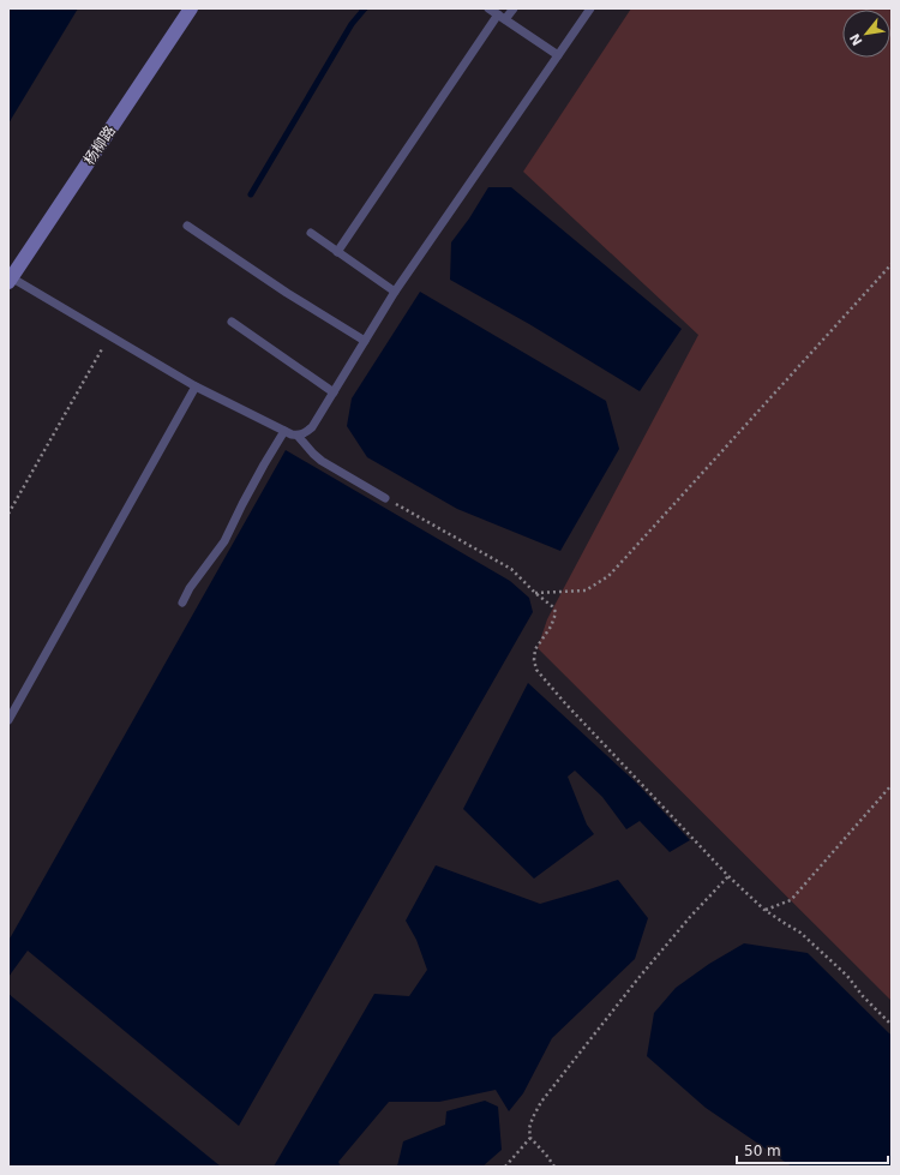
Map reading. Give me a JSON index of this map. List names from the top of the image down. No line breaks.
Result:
{"streets":{"street":["杨柳路"]},"scale_bar":"50 m","north":"bottom left"}
